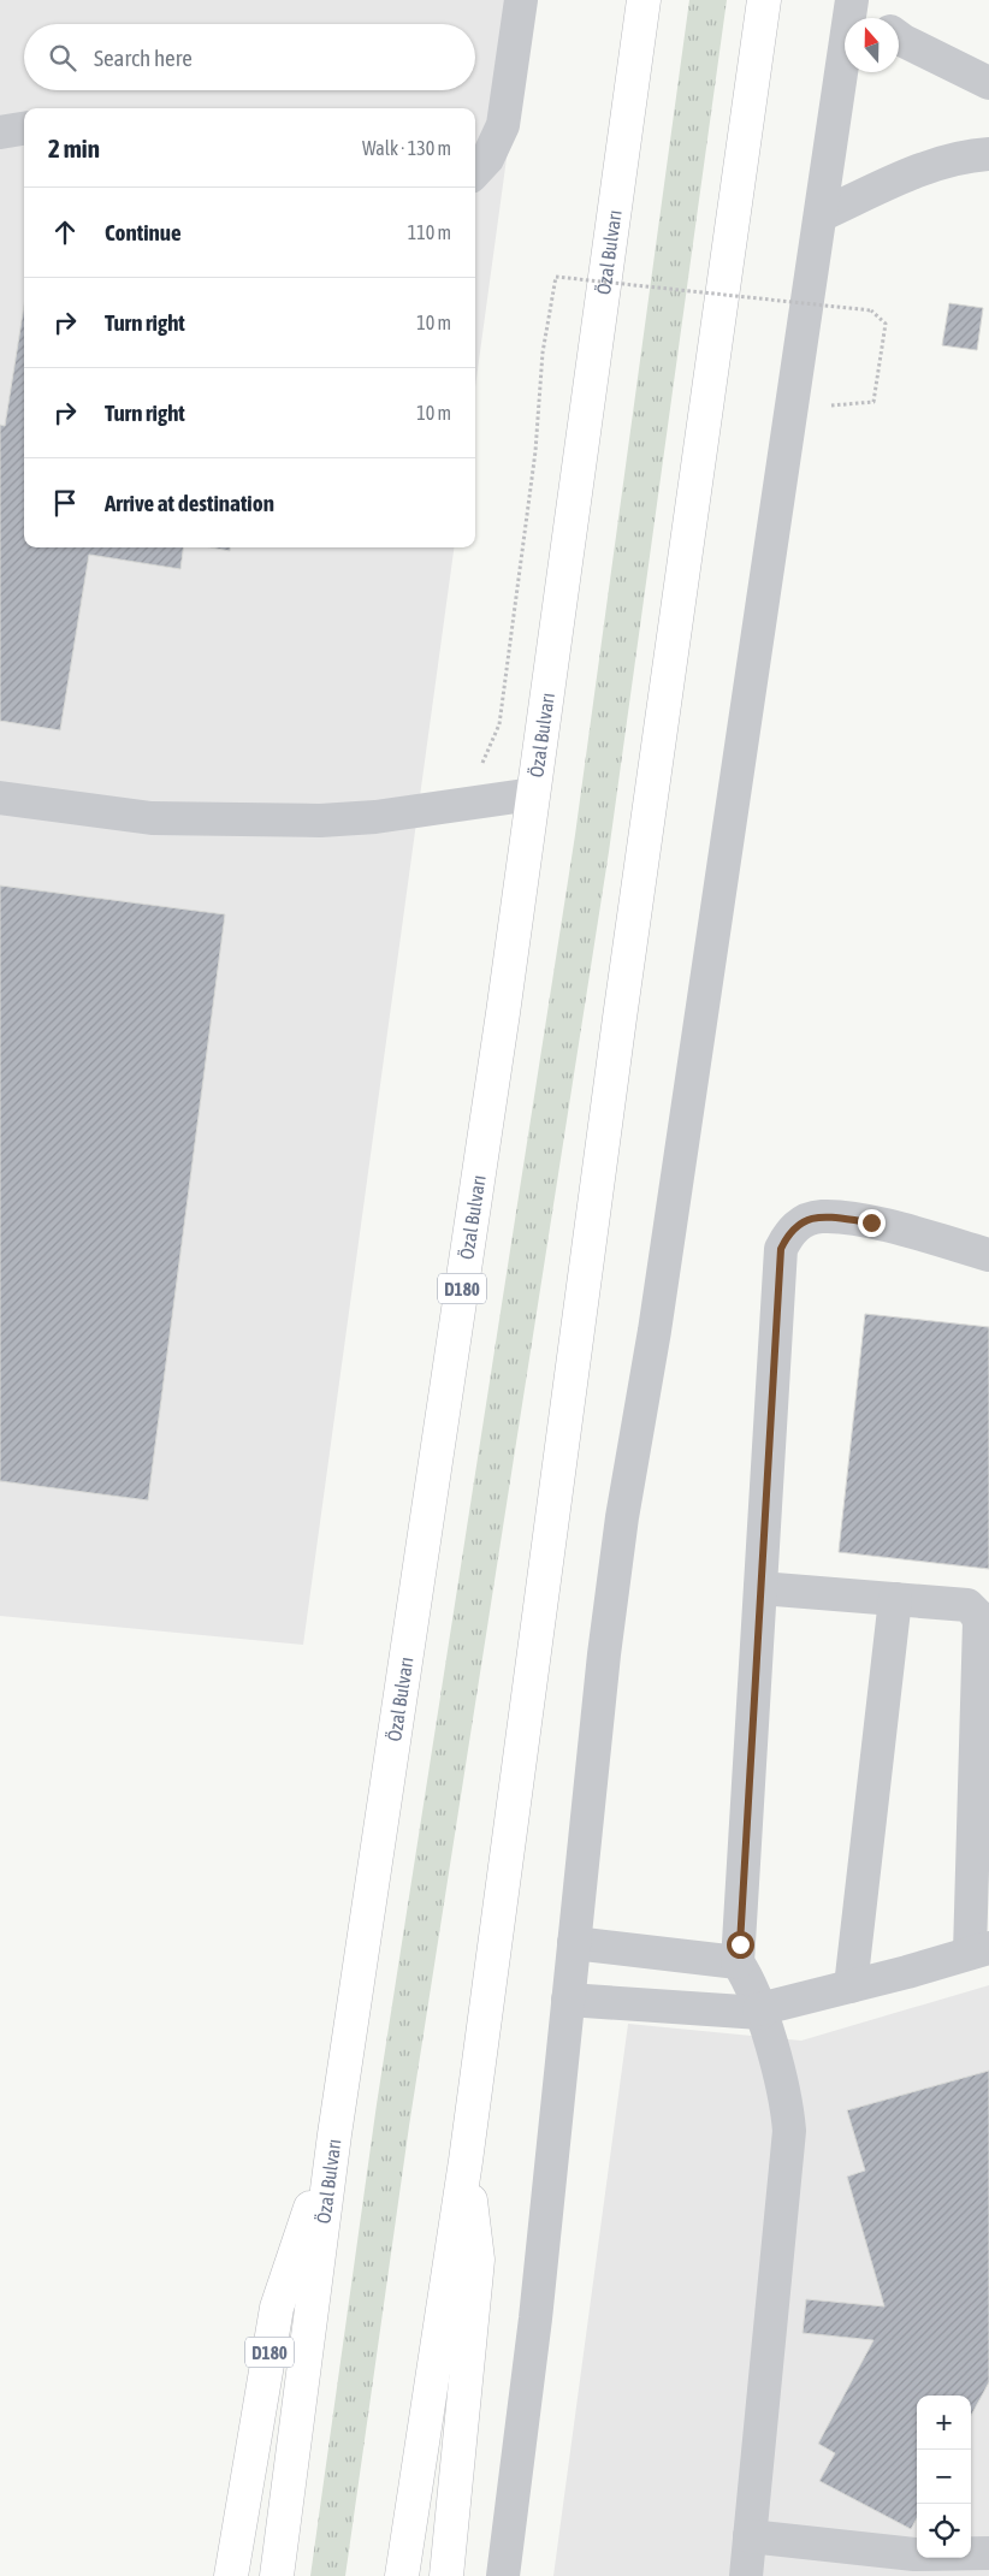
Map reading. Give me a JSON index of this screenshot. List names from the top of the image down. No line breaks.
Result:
{"streets":{"highway":["Özal Bulvarı","D180"]},"crossings":[["Özal Bulvarı","D180"]],"north":"top","page":{"search":"Search here","heading":["2 min","Walk · 130 m"],"list":[["Continue","110 m"],["Turn right","10 m"],["Turn right","10 m"],"Arrive at destination"],"map_buttons":["+","−"]}}
